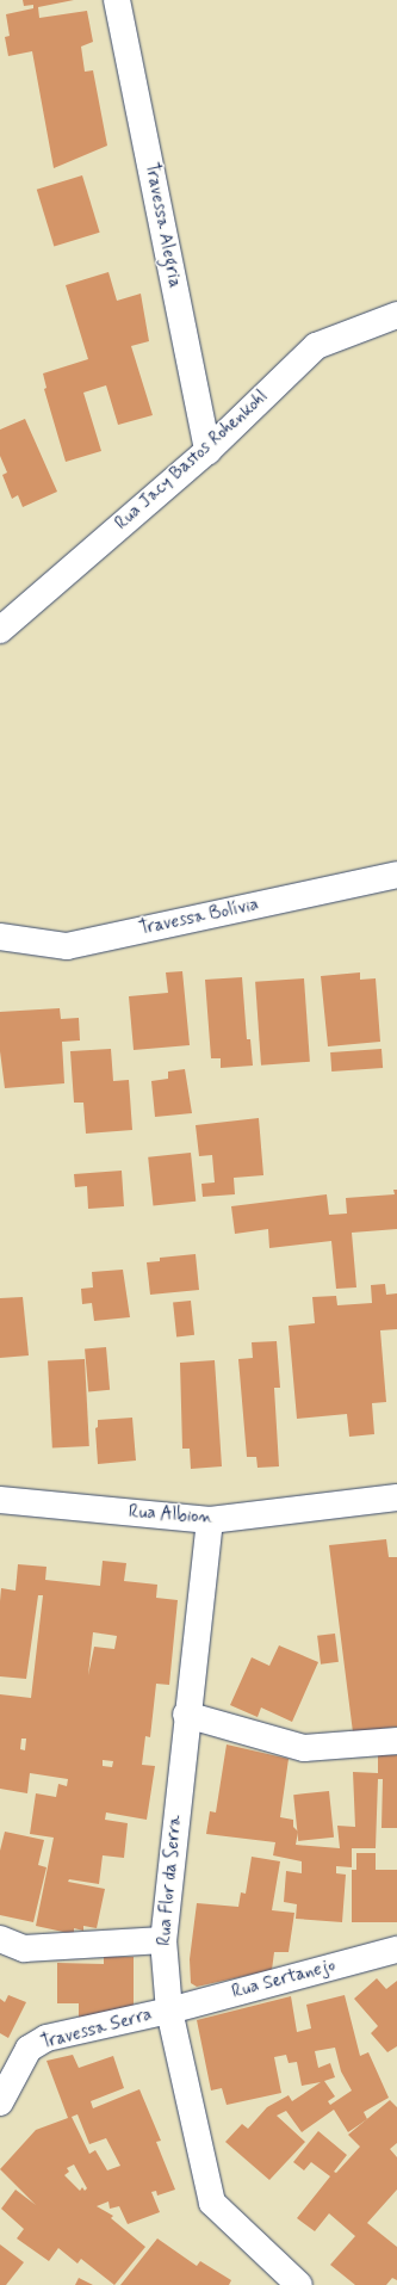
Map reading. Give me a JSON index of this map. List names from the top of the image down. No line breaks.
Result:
{"streets":{"street":["Travessa Alegria","Rua Jacy Bastos Rohenkohl","Travessa Bolívia","Rua Albion","Rua Flor da Serra","Rua Sertanejo","Travessa Serra"]},"crossings":[["Travessa Alegria","Rua Jacy Bastos Rohenkohl"],["Rua Albion","Rua Flor da Serra"],["Rua Flor da Serra","Rua Sertanejo"],["Rua Flor da Serra","Travessa Serra"],["Rua Sertanejo","Travessa Serra"]]}
